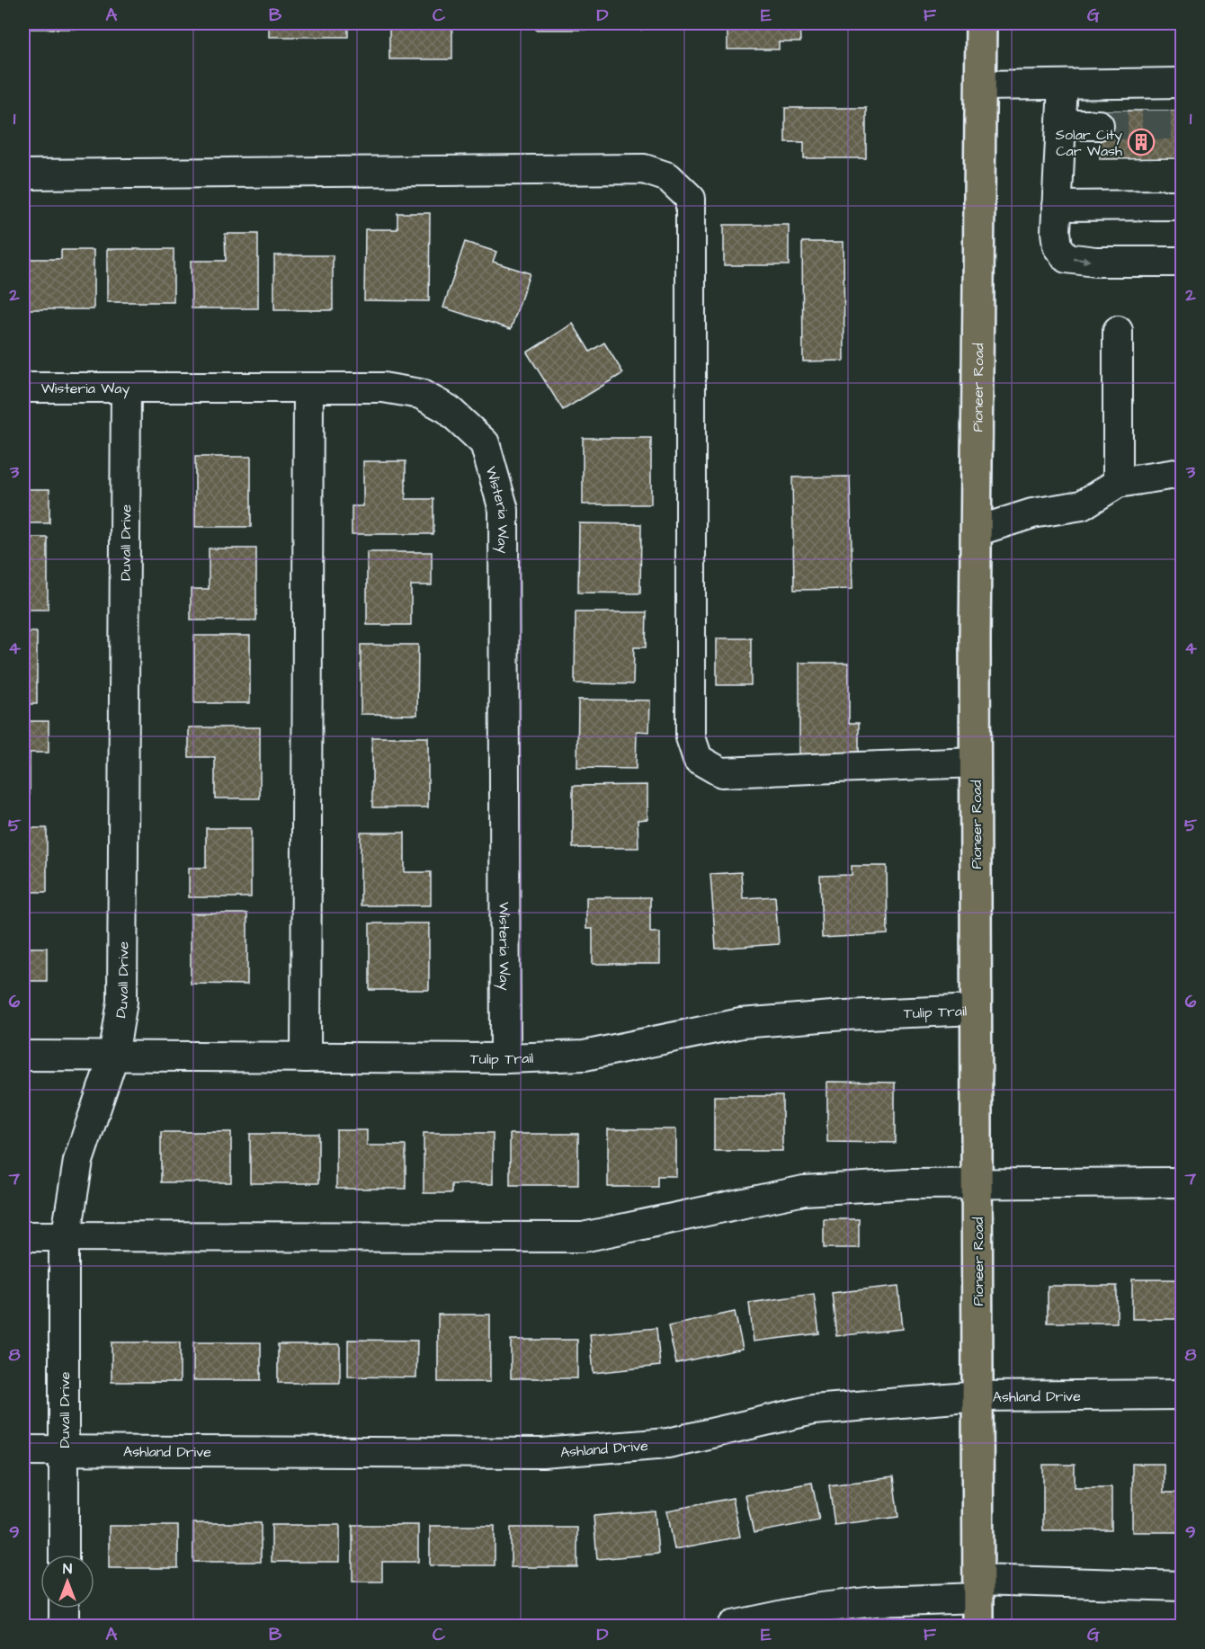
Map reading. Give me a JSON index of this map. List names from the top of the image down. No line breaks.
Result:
{"streets":{"main road":["Pioneer Road"],"street":["Wisteria Way","Duvall Drive","Tulip Trail","Ashland Drive"]},"crossings":[["Wisteria Way","Duvall Drive"],["Wisteria Way","Tulip Trail"],["Pioneer Road","Tulip Trail"],["Pioneer Road","Ashland Drive"],["Duvall Drive","Tulip Trail"],["Duvall Drive","Ashland Drive"]],"places":{"building":["Solar City Car Wash"]},"north":"top","grid":{"columns":["A","B","C","D","E","F","G"],"rows":["1","2","3","4","5","6","7","8","9"]}}
